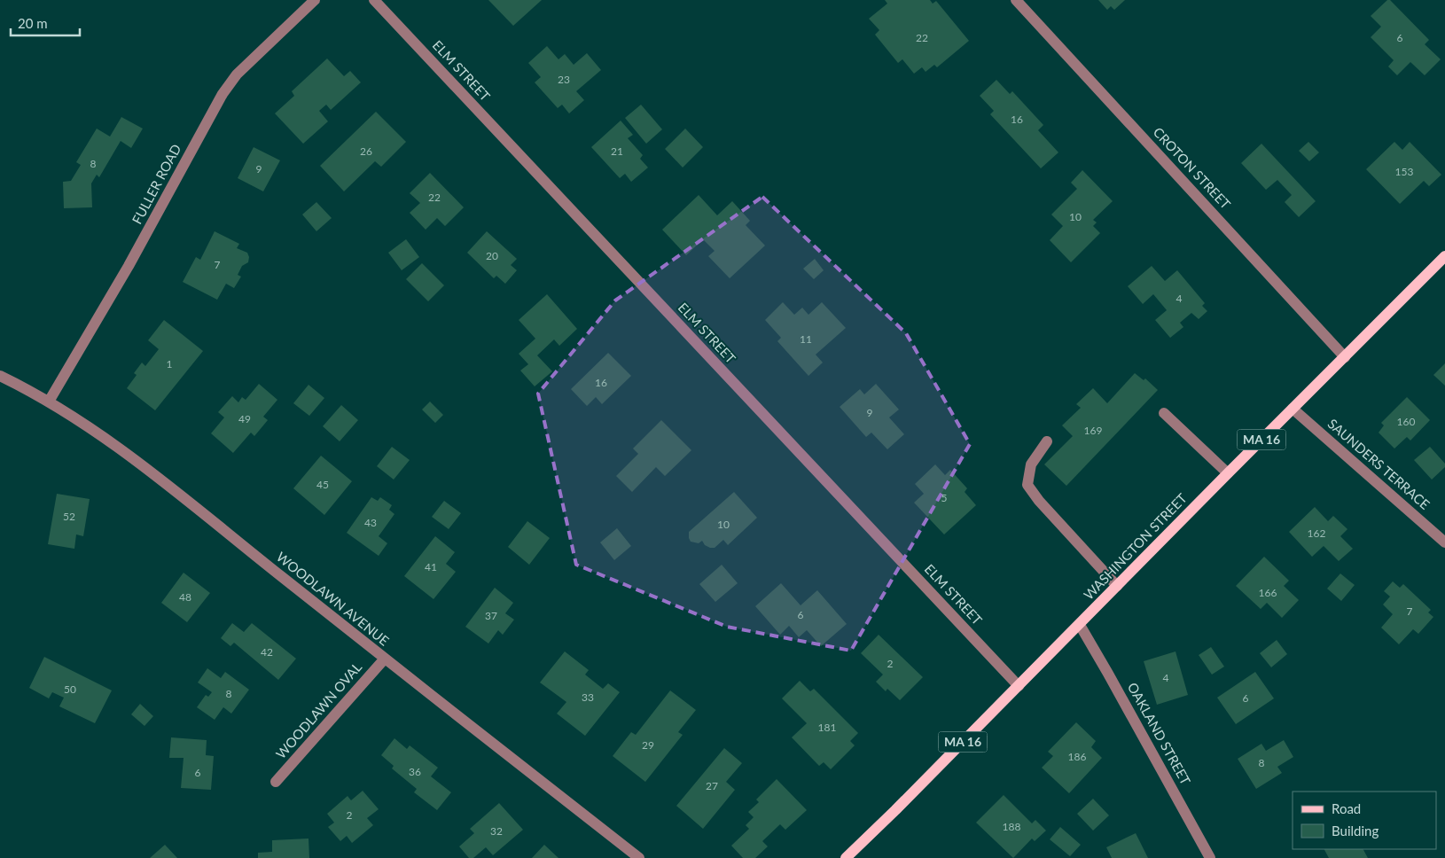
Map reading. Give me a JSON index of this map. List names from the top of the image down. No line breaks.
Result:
{"streets":{"main road":["MA 16","WASHINGTON STREET"],"street":["ELM STREET","CROTON STREET","FULLER ROAD","SAUNDERS TERRACE","WOODLAWN AVENUE","WOODLAWN OVAL","OAKLAND STREET"]},"crossings":[["ELM STREET","WASHINGTON STREET"],["CROTON STREET","WASHINGTON STREET"],["FULLER ROAD","WOODLAWN AVENUE"],["SAUNDERS TERRACE","WASHINGTON STREET"],["WASHINGTON STREET","OAKLAND STREET"],["WOODLAWN AVENUE","WOODLAWN OVAL"]],"house_numbers":["22","6","23","16","26","21","8","9","153","22","10","20","7","4","11","1","16","9","49","160","169","45","5","52","43","10","162","41","166","48","7","6","37","42","2","4","50","8","33","6","181","29","186","8","36","6","27","2","188","32"],"legend":["Road","Building"],"scale_bar":"20 m"}
